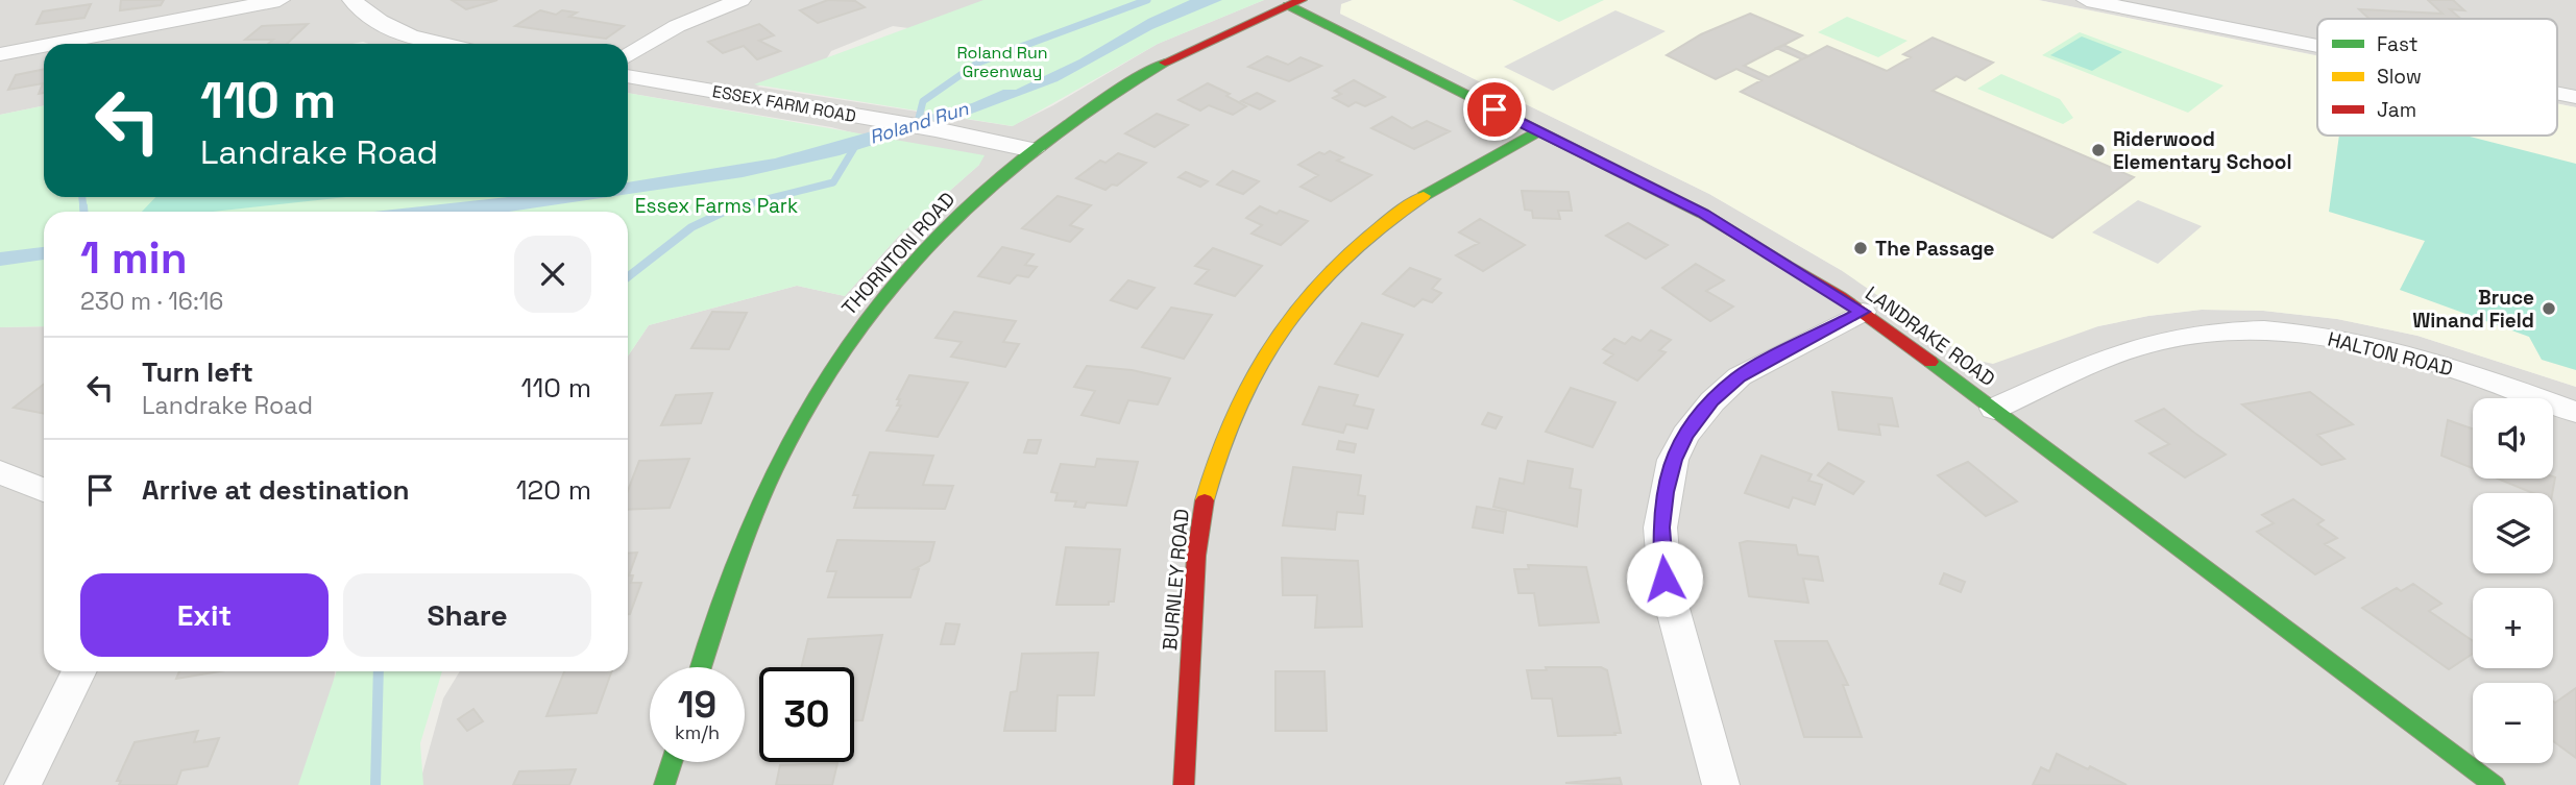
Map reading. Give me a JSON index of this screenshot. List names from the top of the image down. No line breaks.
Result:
{"streets":{"street":["ESSEX FARM ROAD","THORNTON ROAD","LANDRAKE ROAD","HALTON ROAD","BURNLEY ROAD"]},"crossings":[["ESSEX FARM ROAD","THORNTON ROAD"],["THORNTON ROAD","LANDRAKE ROAD"],["LANDRAKE ROAD","HALTON ROAD"],["LANDRAKE ROAD","BURNLEY ROAD"]],"water":["Roland Run"],"parks":["Roland Run Greenway","Essex Farms Park"],"places":["Riderwood Elementary School","The Passage","Bruce Winand Field"],"legend":["Fast","Slow","Jam"],"page":{"turn":["110 m","Landrake Road"],"heading":["1 min","230 m · 16:16"],"list":[{"name":"Turn left","note":"Landrake Road","value":"110 m"},{"name":"Arrive at destination","value":"120 m"}],"map_buttons":["+","−"],"buttons":["Exit","Share"],"speed":"19 km/h","limit":"30"}}
